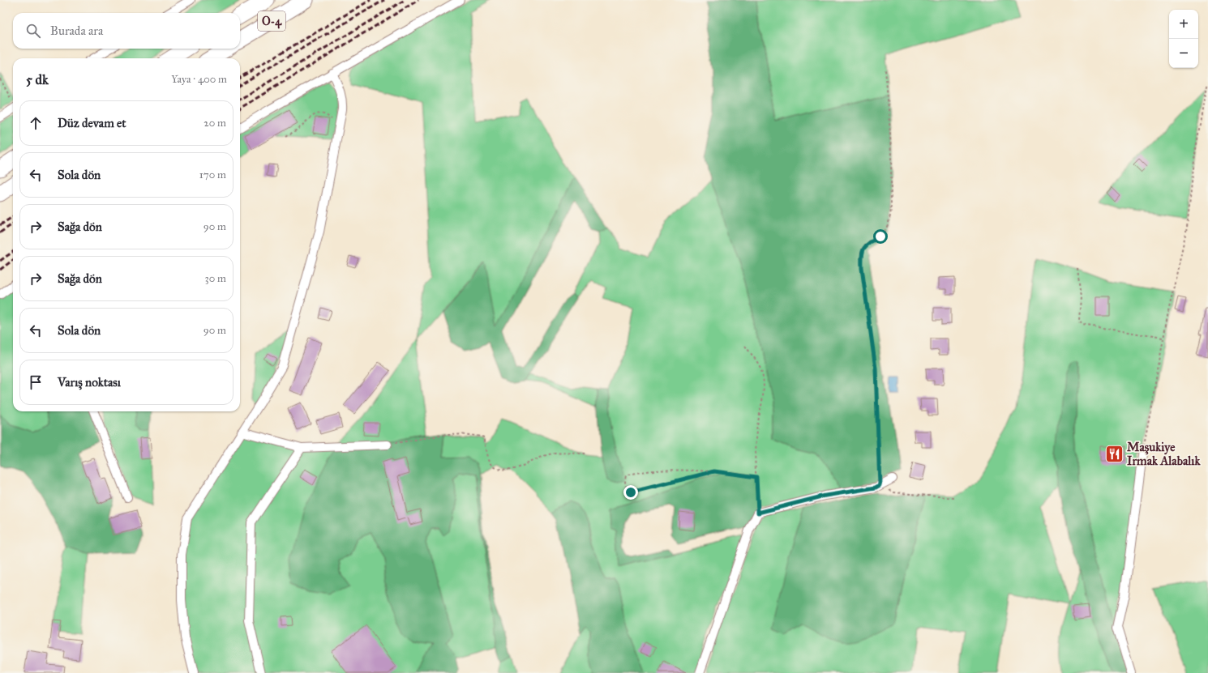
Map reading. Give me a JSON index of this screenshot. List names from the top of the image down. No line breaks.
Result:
{"streets":{"highway":["O-4"]},"places":{"restaurant":["Maşukiye Irmak Alabalık"]},"page":{"map_buttons":["+","−"],"search":"Burada ara","heading":["5 dk","Yaya · 400 m"],"list":[["Düz devam et","20 m"],["Sola dön","170 m"],["Sağa dön","90 m"],["Sağa dön","30 m"],["Sola dön","90 m"],"Varış noktası"]}}
